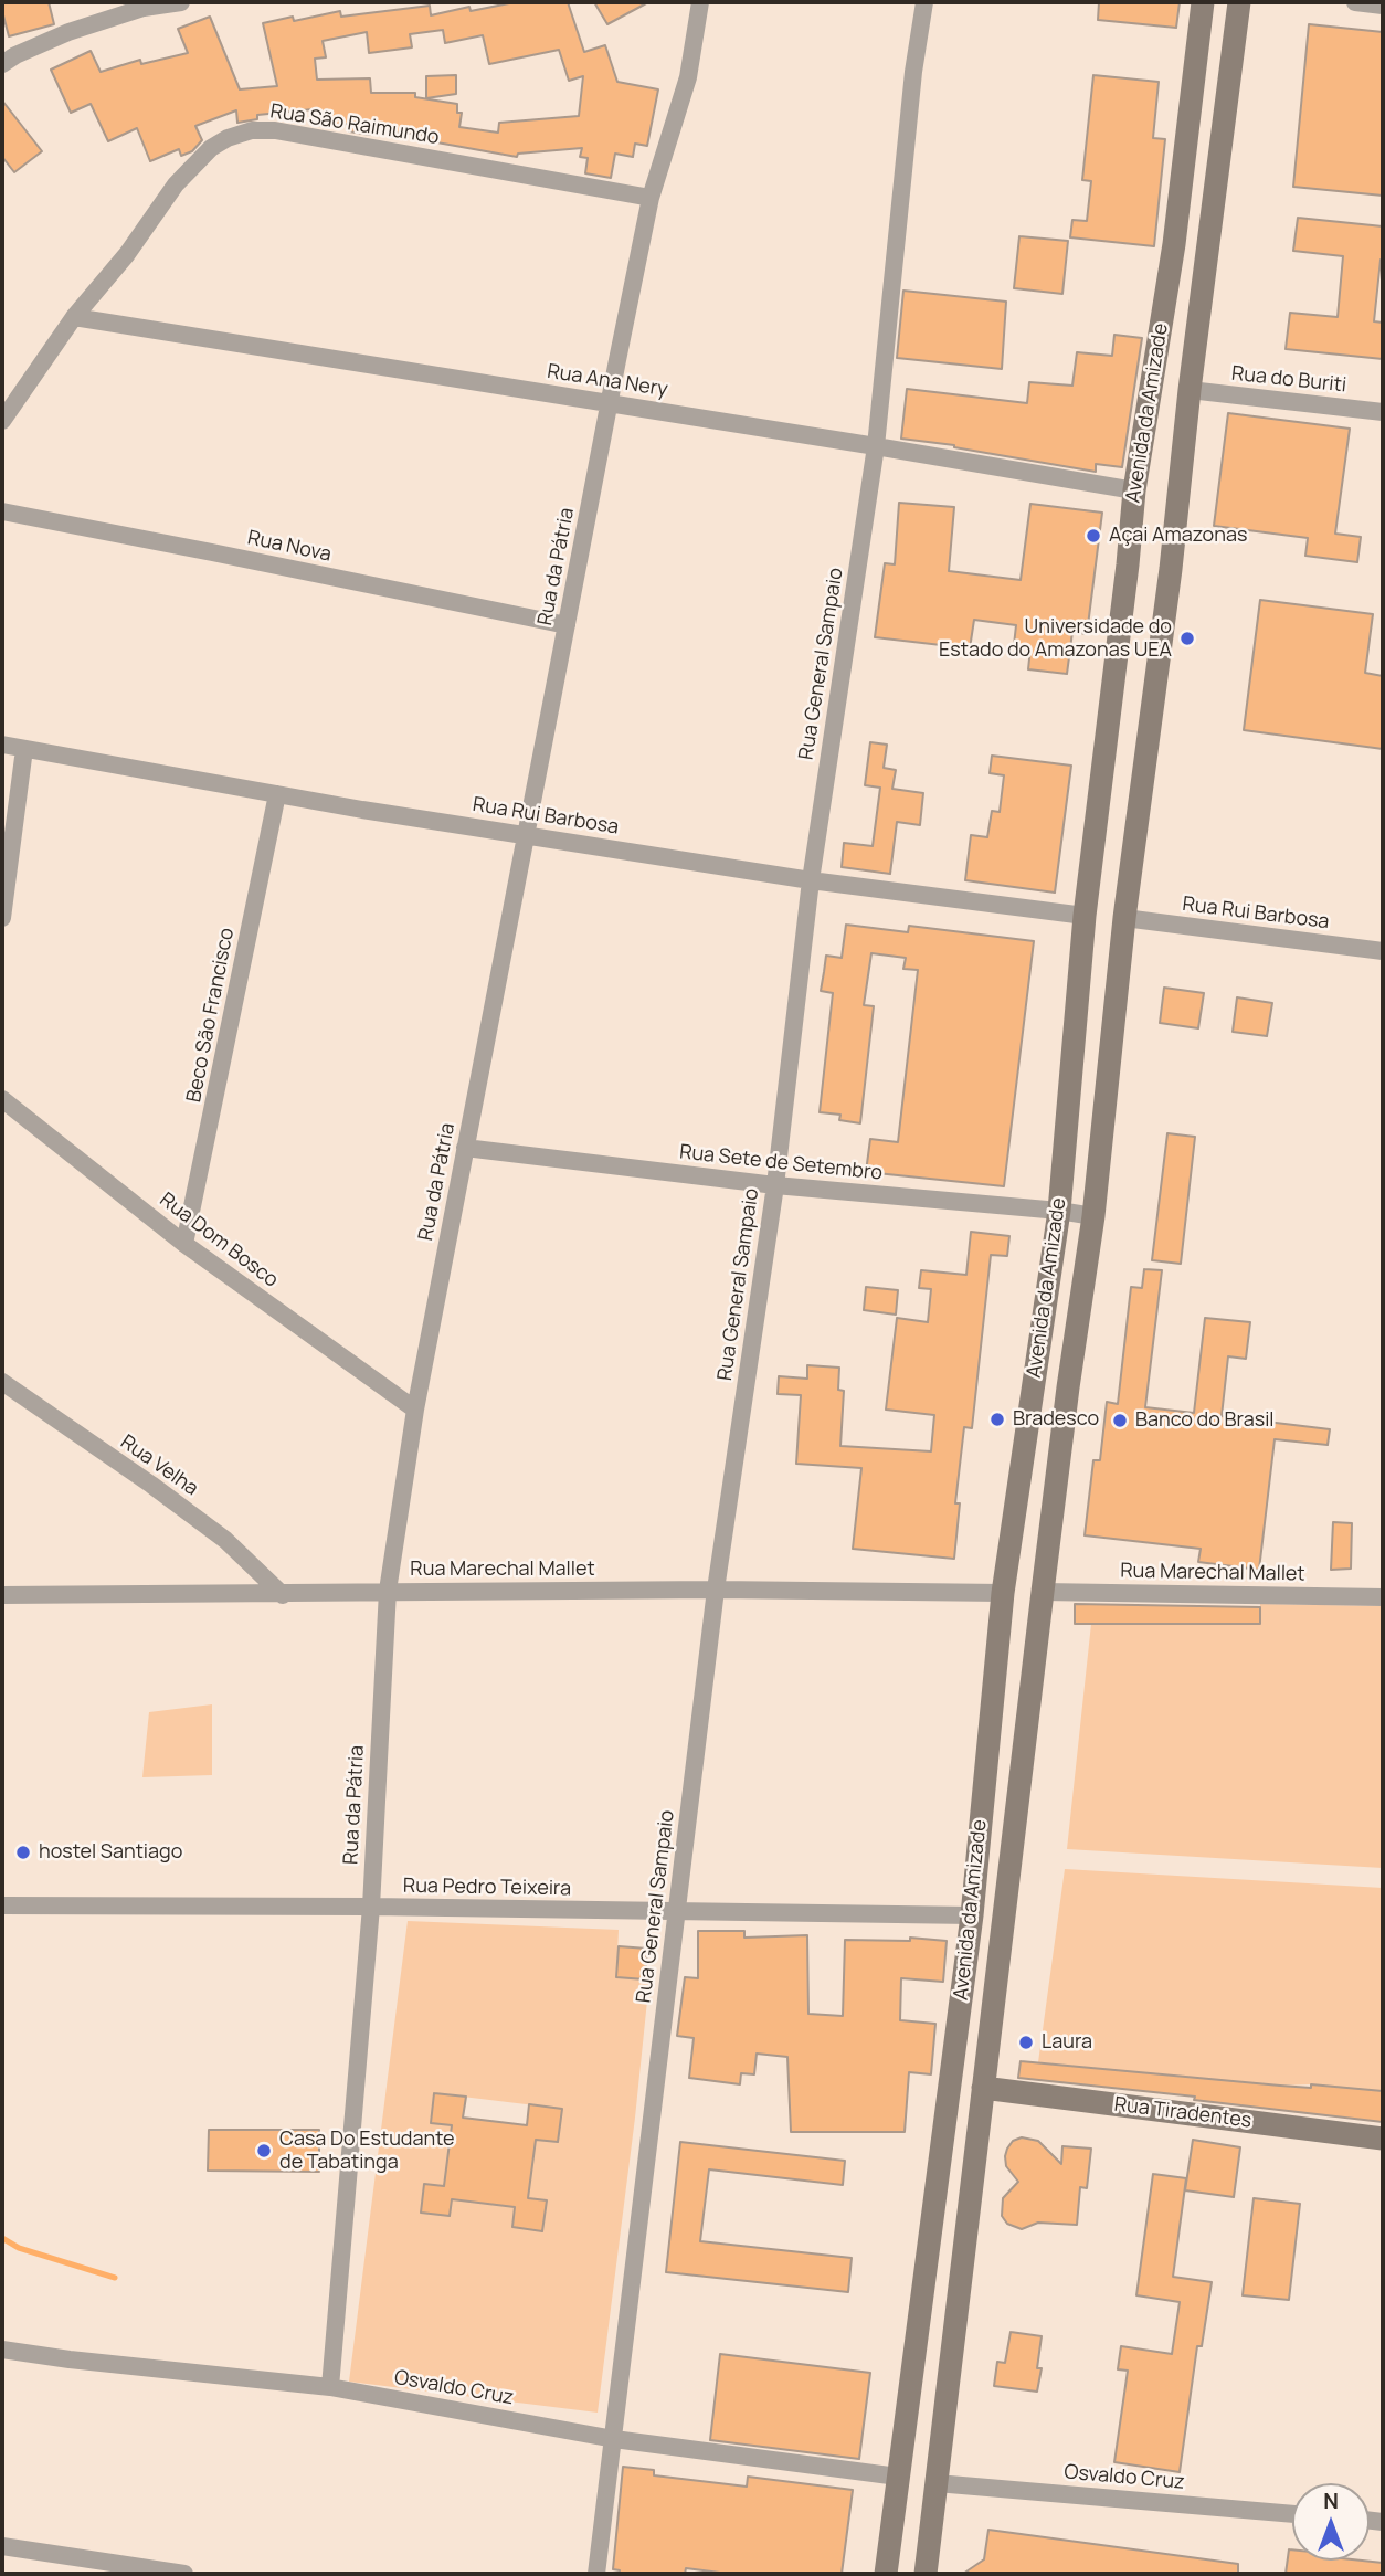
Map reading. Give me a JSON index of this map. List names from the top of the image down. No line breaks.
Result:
{"streets":{"main road":["Avenida da Amizade","Rua Tiradentes"],"street":["Rua São Raimundo","Rua do Buriti","Rua Ana Nery","Rua Nova","Rua da Pátria","Rua General Sampaio","Rua Rui Barbosa","Beco São Francisco","Rua Sete de Setembro","Rua Dom Bosco","Rua Velha","Rua Marechal Mallet","Rua Pedro Teixeira","Osvaldo Cruz"]},"crossings":[["Rua São Raimundo","Rua Ana Nery"],["Rua São Raimundo","Rua da Pátria"],["Rua do Buriti","Avenida da Amizade"],["Rua Ana Nery","Avenida da Amizade"],["Rua Ana Nery","Rua da Pátria"],["Rua Ana Nery","Rua General Sampaio"],["Avenida da Amizade","Rua Rui Barbosa"],["Avenida da Amizade","Rua Sete de Setembro"],["Avenida da Amizade","Rua Marechal Mallet"],["Avenida da Amizade","Rua Pedro Teixeira"],["Avenida da Amizade","Rua Tiradentes"],["Avenida da Amizade","Osvaldo Cruz"],["Rua Nova","Rua da Pátria"],["Rua da Pátria","Rua Rui Barbosa"],["Rua da Pátria","Rua Sete de Setembro"],["Rua da Pátria","Rua Dom Bosco"],["Rua da Pátria","Rua Marechal Mallet"],["Rua da Pátria","Rua Pedro Teixeira"],["Rua da Pátria","Osvaldo Cruz"],["Rua General Sampaio","Rua Rui Barbosa"],["Rua General Sampaio","Rua Sete de Setembro"],["Rua General Sampaio","Rua Marechal Mallet"],["Rua General Sampaio","Rua Pedro Teixeira"],["Rua General Sampaio","Osvaldo Cruz"],["Rua Rui Barbosa","Beco São Francisco"],["Beco São Francisco","Rua Dom Bosco"],["Rua Velha","Rua Marechal Mallet"]],"places":["Açai Amazonas","Universidade do Estado do Amazonas UEA","Bradesco","Banco do Brasil","hostel Santiago","Laura","Casa Do Estudante de Tabatinga"],"north":"top"}
